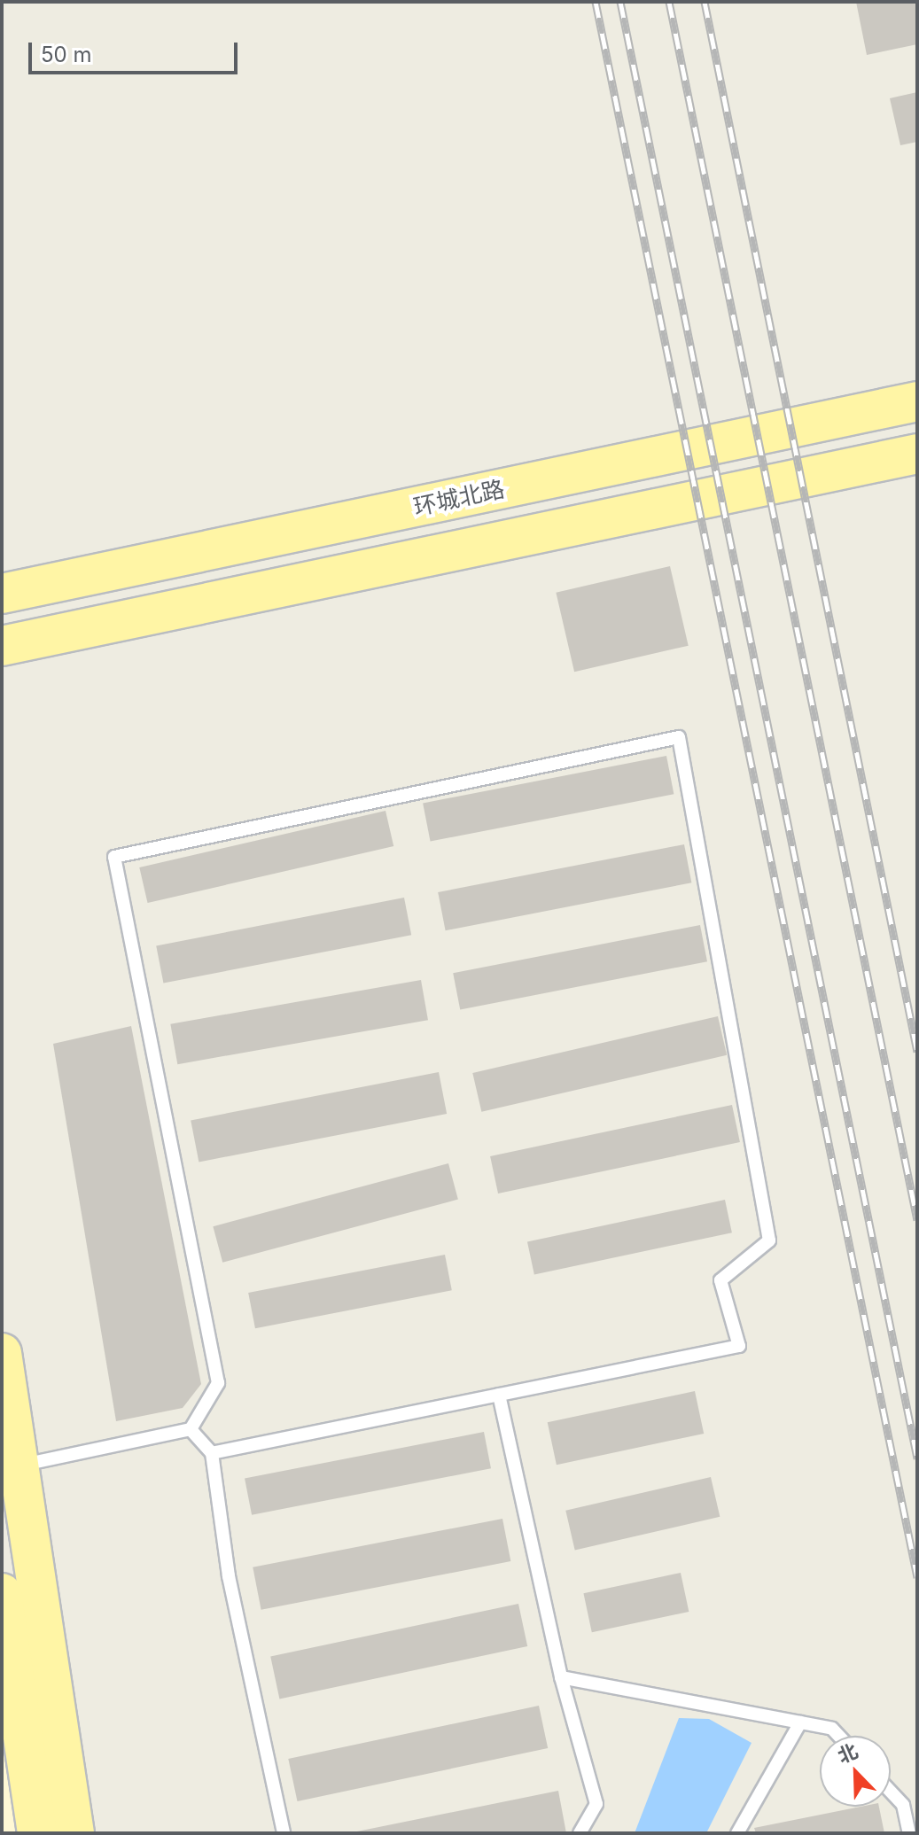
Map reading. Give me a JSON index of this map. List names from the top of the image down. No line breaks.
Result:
{"streets":{"main road":["环城北路"]},"scale_bar":"50 m","north":"top left"}
